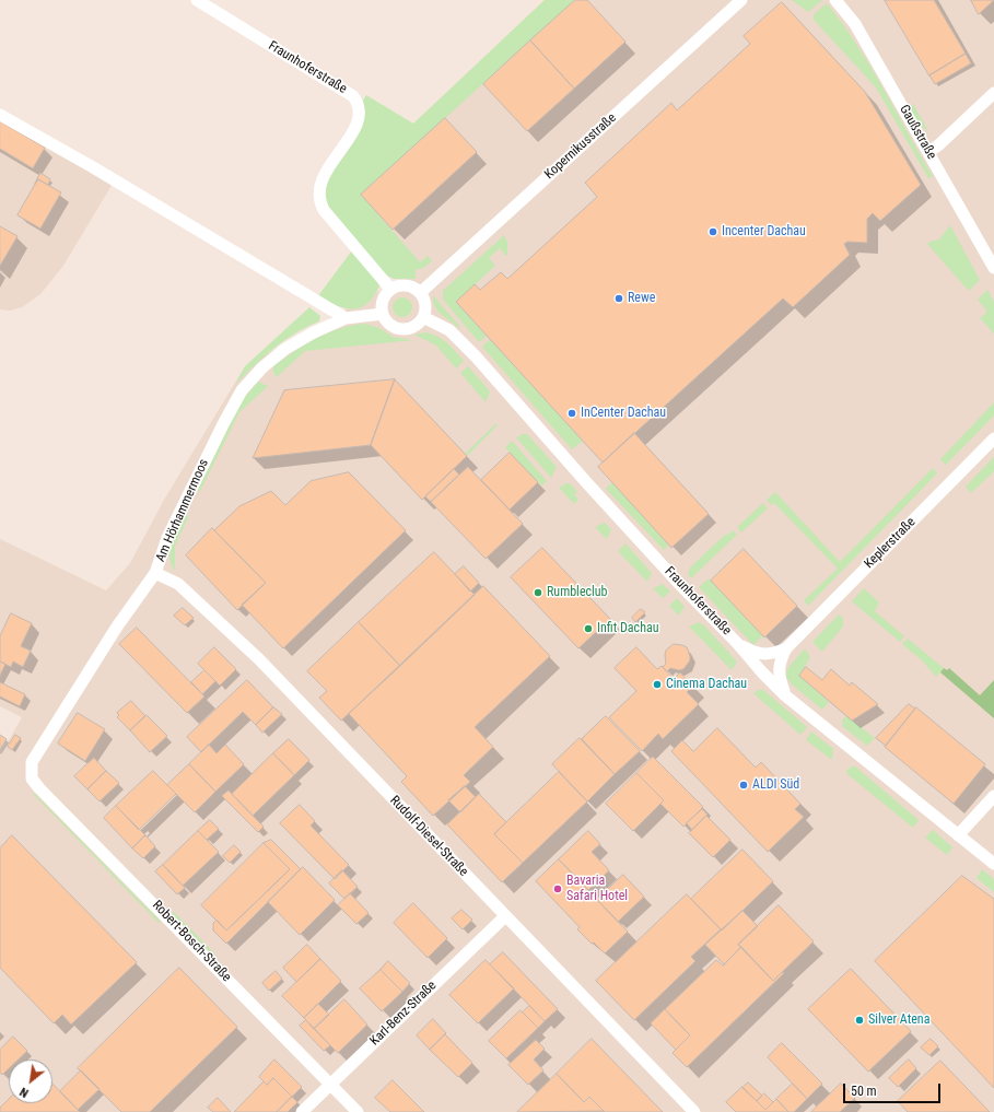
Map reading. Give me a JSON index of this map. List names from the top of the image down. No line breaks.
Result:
{"streets":{"street":["Fraunhoferstraße","Gaußstraße","Kopernikusstraße","Am Hörhammermoos","Keplerstraße","Rudolf-Diesel-Straße","Robert-Bosch-Straße","Karl-Benz-Straße"]},"crossings":[["Fraunhoferstraße","Kopernikusstraße"],["Fraunhoferstraße","Am Hörhammermoos"],["Fraunhoferstraße","Keplerstraße"],["Kopernikusstraße","Am Hörhammermoos"],["Am Hörhammermoos","Rudolf-Diesel-Straße"],["Am Hörhammermoos","Robert-Bosch-Straße"],["Rudolf-Diesel-Straße","Karl-Benz-Straße"],["Robert-Bosch-Straße","Karl-Benz-Straße"]],"places":["Incenter Dachau","Rewe","InCenter Dachau","Rumbleclub","Infit Dachau","Cinema Dachau","ALDI Süd","Bavaria Safari Hotel","Silver Atena"],"scale_bar":"50 m","north":"bottom left"}
